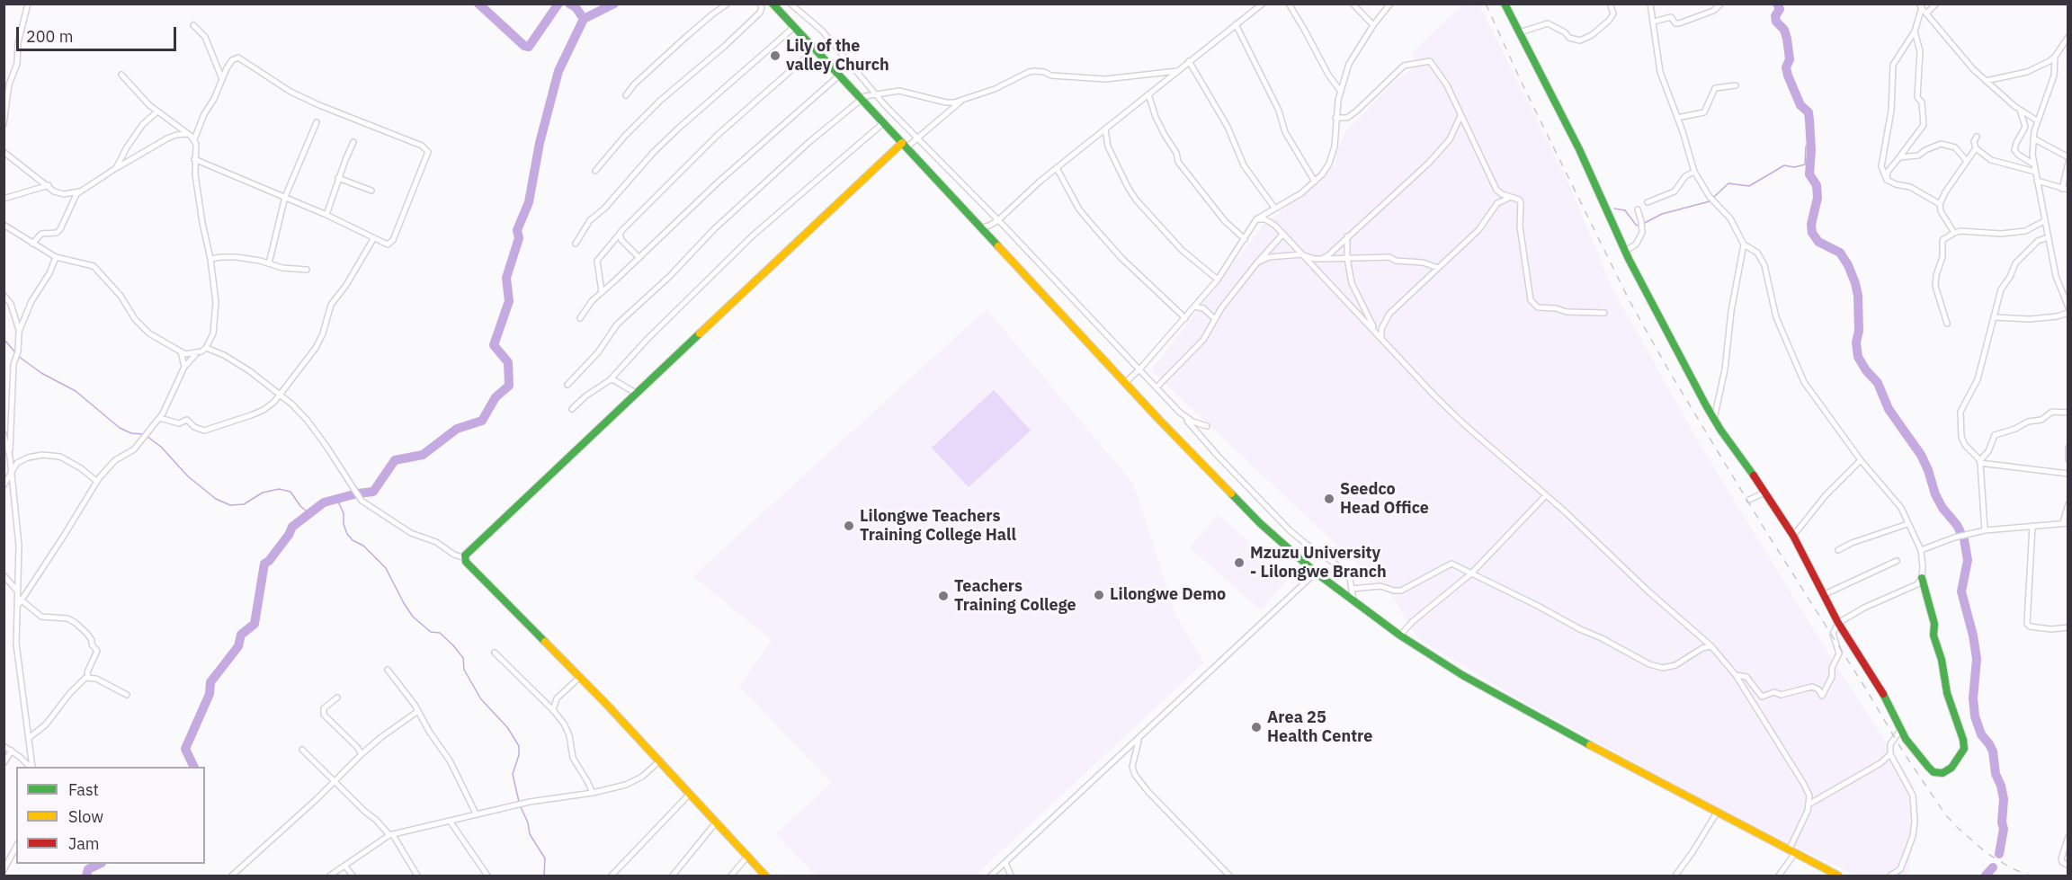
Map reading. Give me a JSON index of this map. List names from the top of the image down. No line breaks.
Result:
{"places":["Lily of the valley Church","Seedco Head Office","Lilongwe Teachers Training College Hall","Mzuzu University - Lilongwe Branch","Lilongwe Demo","Teachers Training College","Area 25 Health Centre"],"legend":["Fast","Slow","Jam"],"scale_bar":"200 m"}
